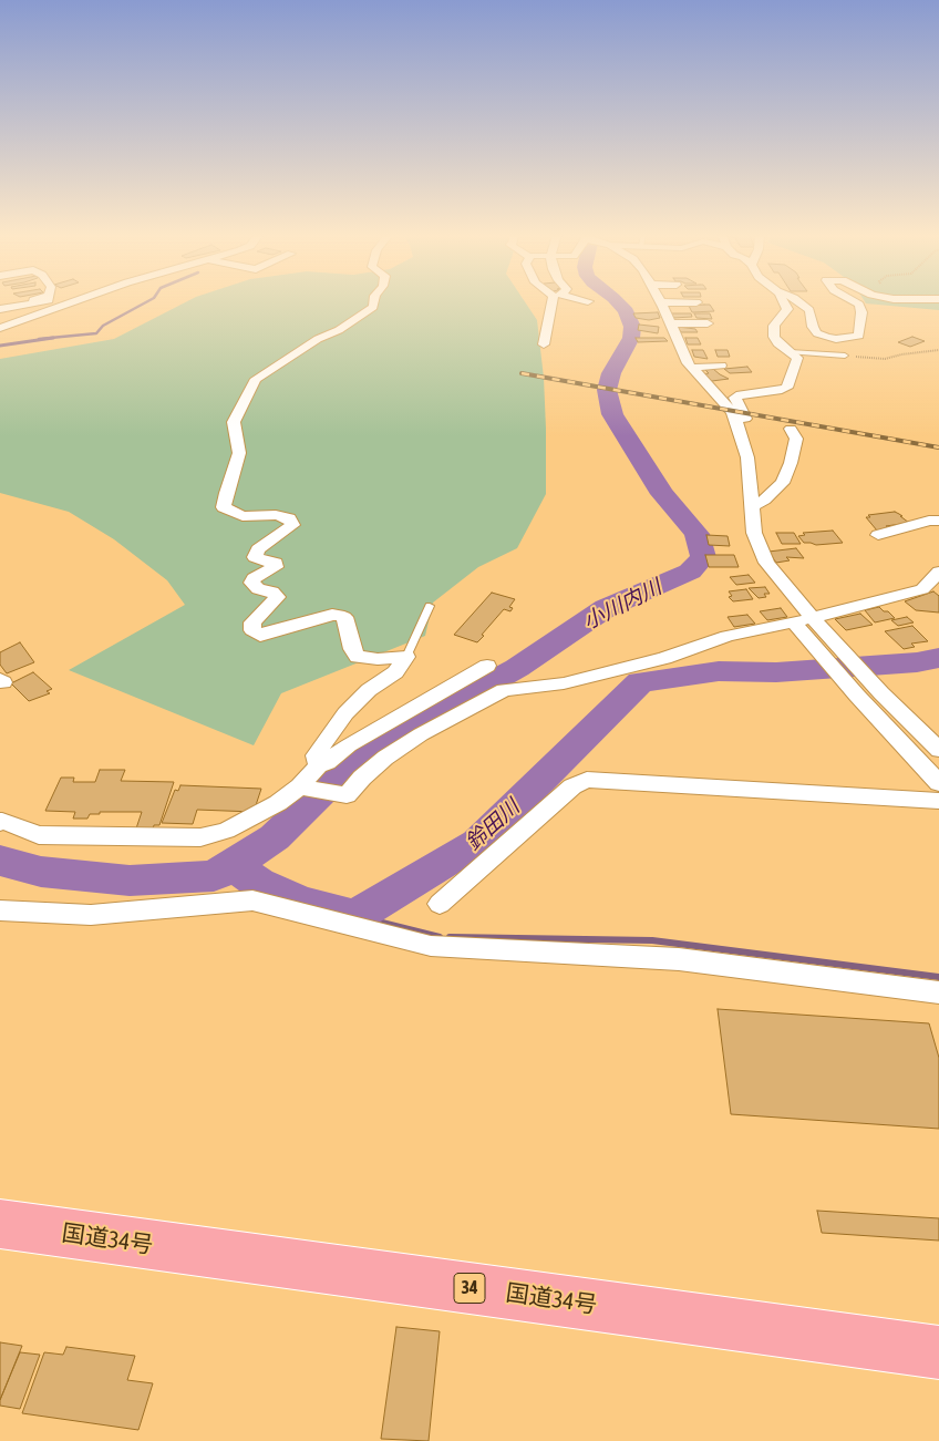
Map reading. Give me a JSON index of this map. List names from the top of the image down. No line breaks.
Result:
{"streets":{"highway":["国道34号","34"]},"water":["小川内川","鈴田川"]}
